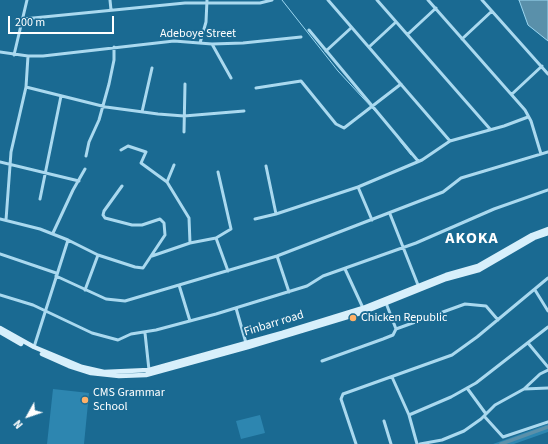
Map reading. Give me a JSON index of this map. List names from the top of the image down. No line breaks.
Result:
{"streets":{"main road":["Finbarr road"],"street":["Adeboye Street"]},"districts":["AKOKA"],"places":["Chicken Republic","CMS Grammar School"],"scale_bar":"200 m","north":"bottom left"}
